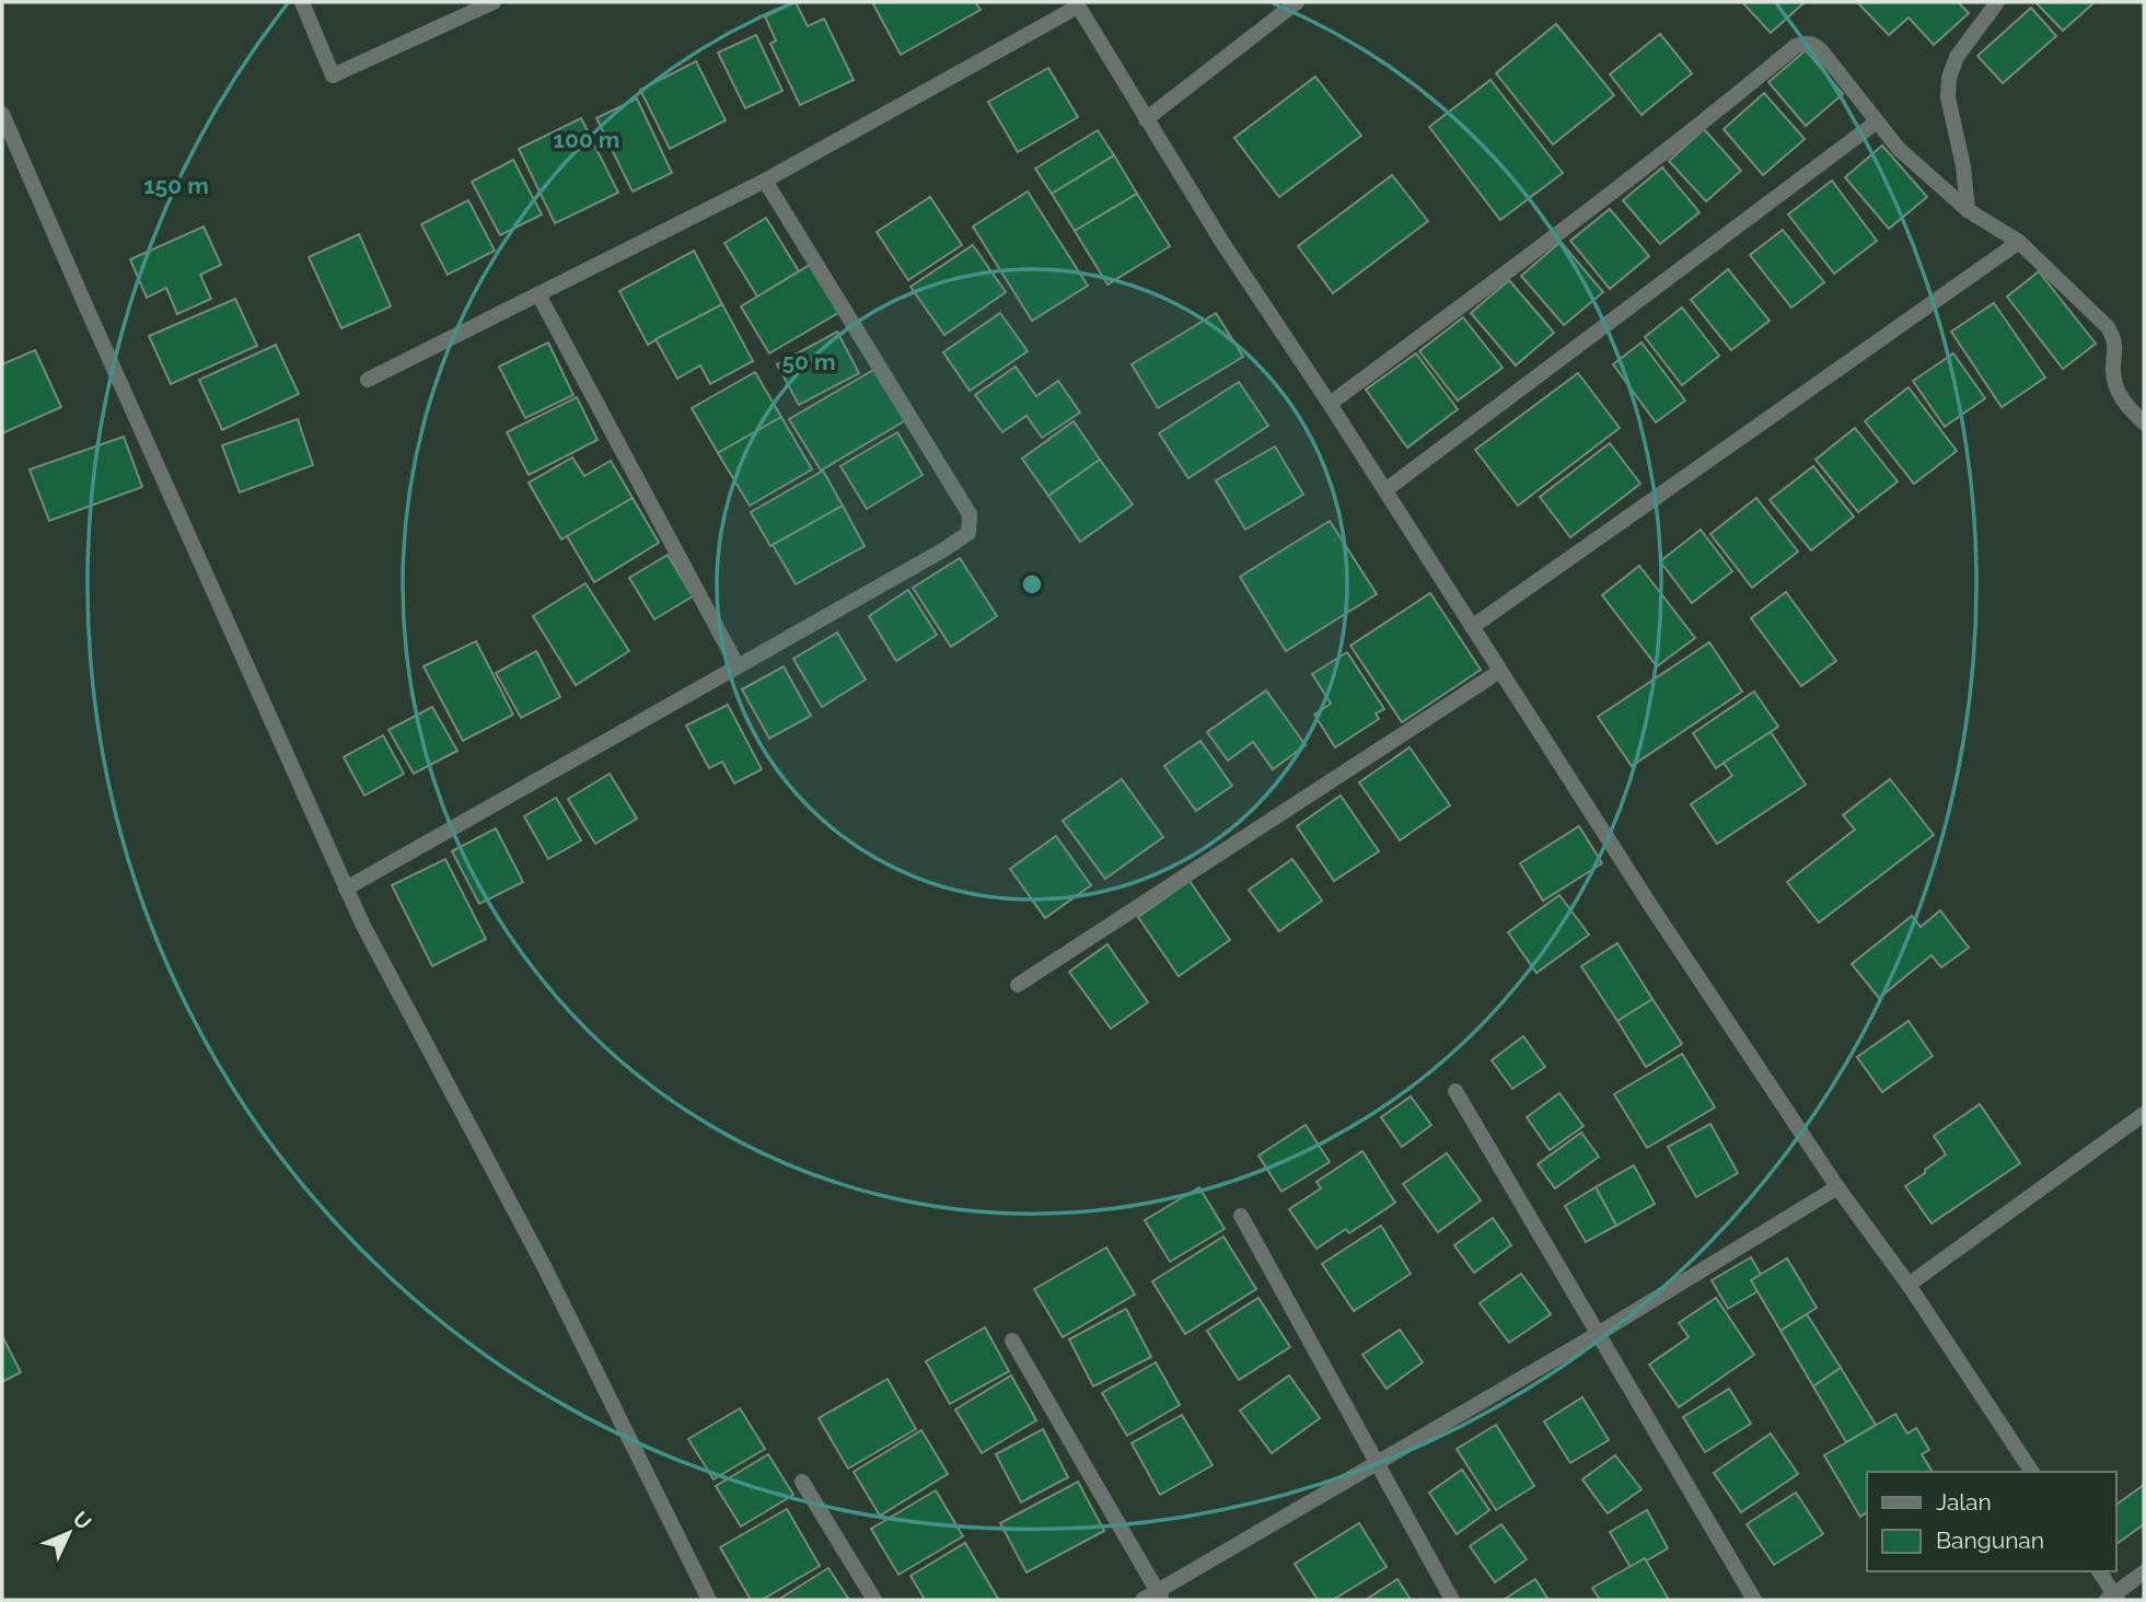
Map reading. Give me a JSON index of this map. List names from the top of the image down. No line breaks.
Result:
{"legend":["Jalan","Bangunan"],"north":"top right","rings":["100 m","150 m","50 m"]}
